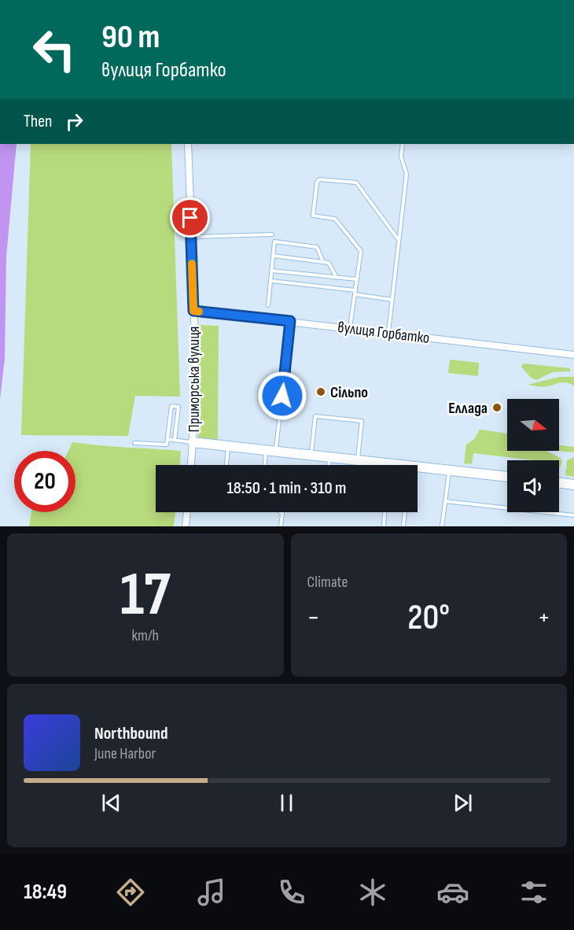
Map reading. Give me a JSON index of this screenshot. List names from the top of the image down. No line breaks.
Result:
{"streets":{"street":["вулиця Горбатко","Приморська вулиця"]},"crossings":[["вулиця Горбатко","Приморська вулиця"]],"places":["Сільпо","Еллада"],"north":"right","page":{"turn":["90 m","вулиця Горбатко"],"then":"Then","limit":"20","trip":"18:50 · 1 min · 310 m","tile":[["17","km/h"],"Climate"],"heat":["−","20°","+"],"song":["Northbound","June Harbor"],"tabs":"18:49"}}
